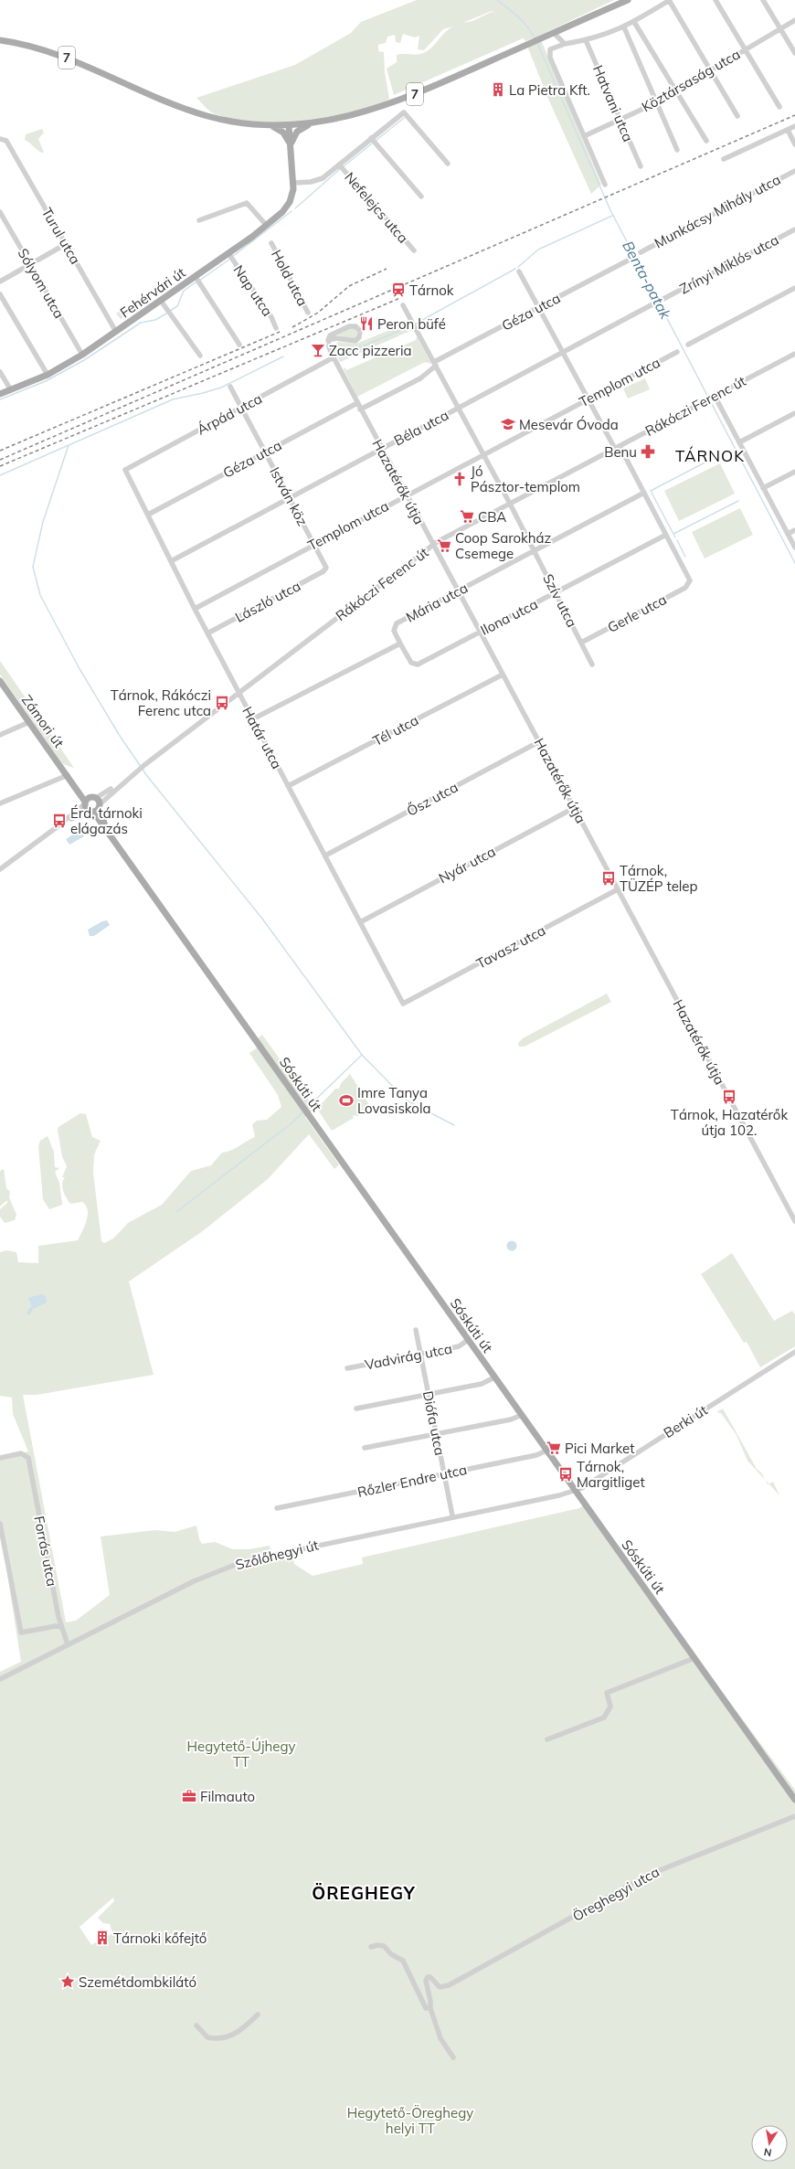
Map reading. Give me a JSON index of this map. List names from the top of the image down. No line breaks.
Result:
{"streets":{"main road":["7","Fehérvári út","Zámori út","Sóskúti út"],"street":["Köztársaság utca","Hatvani utca","Nefelejcs utca","Munkácsy Mihály utca","Turul utca","Zrínyi Miklós utca","Hold utca","Sólyom utca","Nap utca","Géza utca","Templom utca","Rákóczi Ferenc út","Árpád utca","Béla utca","Hazatérők útja","István köz","Szív utca","László utca","Mária utca","Gerle utca","Ilona utca","Tél utca","Határ utca","Ősz utca","Nyár utca","Tavasz utca","Vadvirág utca","Berki út","Diófa utca","Rőzler Endre utca","Forrás utca","Szőlőhegyi út","Öreghegyi utca"]},"crossings":[["7","Fehérvári út"],["Köztársaság utca","Hatvani utca"],["Turul utca","Fehérvári út"],["Sólyom utca","Fehérvári út"],["Nap utca","Fehérvári út"],["Géza utca","Hazatérők útja"],["Géza utca","István köz"],["Géza utca","Szív utca"],["Géza utca","Határ utca"],["Templom utca","Hazatérők útja"],["Templom utca","István köz"],["Templom utca","Szív utca"],["Templom utca","Határ utca"],["Rákóczi Ferenc út","Hazatérők útja"],["Rákóczi Ferenc út","Szív utca"],["Rákóczi Ferenc út","Határ utca"],["Árpád utca","Hazatérők útja"],["Árpád utca","István köz"],["Árpád utca","Határ utca"],["Béla utca","Hazatérők útja"],["Béla utca","István köz"],["Béla utca","Szív utca"],["Béla utca","Határ utca"],["Hazatérők útja","Mária utca"],["Hazatérők útja","Ilona utca"],["Hazatérők útja","Tél utca"],["Hazatérők útja","Ősz utca"],["Hazatérők útja","Nyár utca"],["Hazatérők útja","Tavasz utca"],["István köz","László utca"],["Szív utca","Mária utca"],["Szív utca","Gerle utca"],["Szív utca","Ilona utca"],["László utca","Határ utca"],["Mária utca","Ilona utca"],["Gerle utca","Ilona utca"],["Zámori út","Sóskúti út"],["Tél utca","Határ utca"],["Határ utca","Ősz utca"],["Határ utca","Nyár utca"],["Határ utca","Tavasz utca"],["Sóskúti út","Vadvirág utca"],["Sóskúti út","Berki út"],["Sóskúti út","Rőzler Endre utca"],["Sóskúti út","Szőlőhegyi út"],["Vadvirág utca","Diófa utca"],["Berki út","Szőlőhegyi út"],["Diófa utca","Rőzler Endre utca"],["Diófa utca","Szőlőhegyi út"],["Forrás utca","Szőlőhegyi út"]],"districts":["TÁRNOK","ÖREGHEGY"],"water":["Benta-patak"],"parks":["Hegytető-Újhegy TT","Hegytető-Öreghegy helyi TT"],"places":{"building":["La Pietra Kft.","Tárnoki kőfejtő"],"station":["Tárnok"],"restaurant":["Peron büfé"],"bar":["Zacc pizzeria"],"school or university":["Mesevár Óvoda"],"pharmacy":["Benu"],"church":["Jó Pásztor-templom"],"supermarket":["CBA","Coop Sarokház Csemege","Pici Market"],"bus stop":["Tárnok, Rákóczi Ferenc utca","Érd, tárnoki elágazás","Tárnok, TÜZÉP telep","Tárnok, Hazatérők útja 102.","Tárnok, Margitliget"],"sports":["Imre Tanya Lovasiskola"],"office":["Filmauto"],"place":["Szemétdombkilátó"]},"north":"bottom"}
